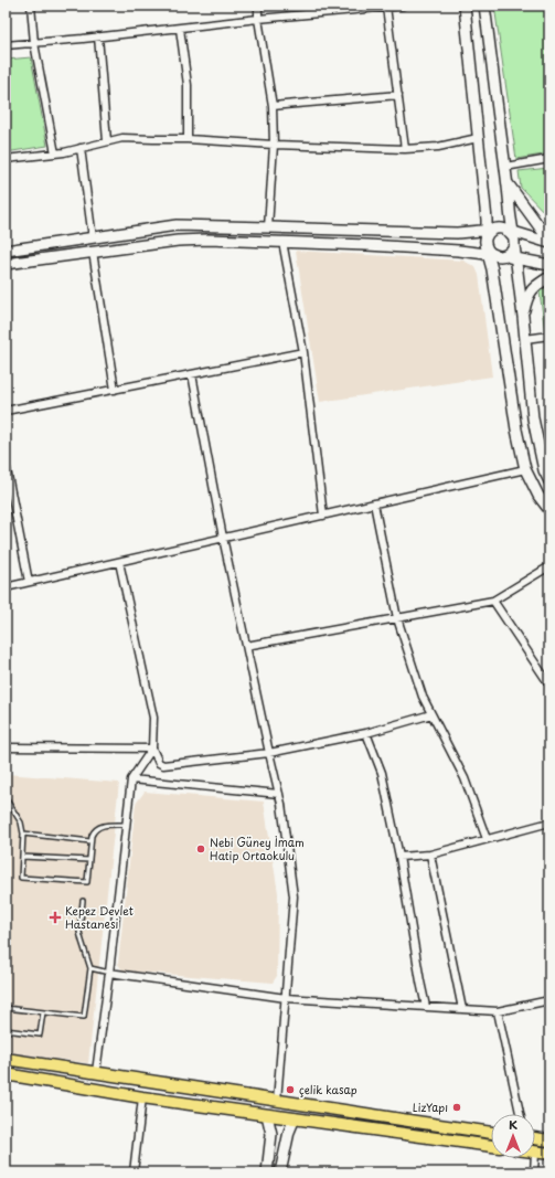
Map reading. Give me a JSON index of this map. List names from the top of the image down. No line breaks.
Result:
{"places":{"other":["Nebi Güney İmam Hatip Ortaokulu","çelik kasap","LizYapı"],"health":["Kepez Devlet Hastanesi"]},"north":"top"}
